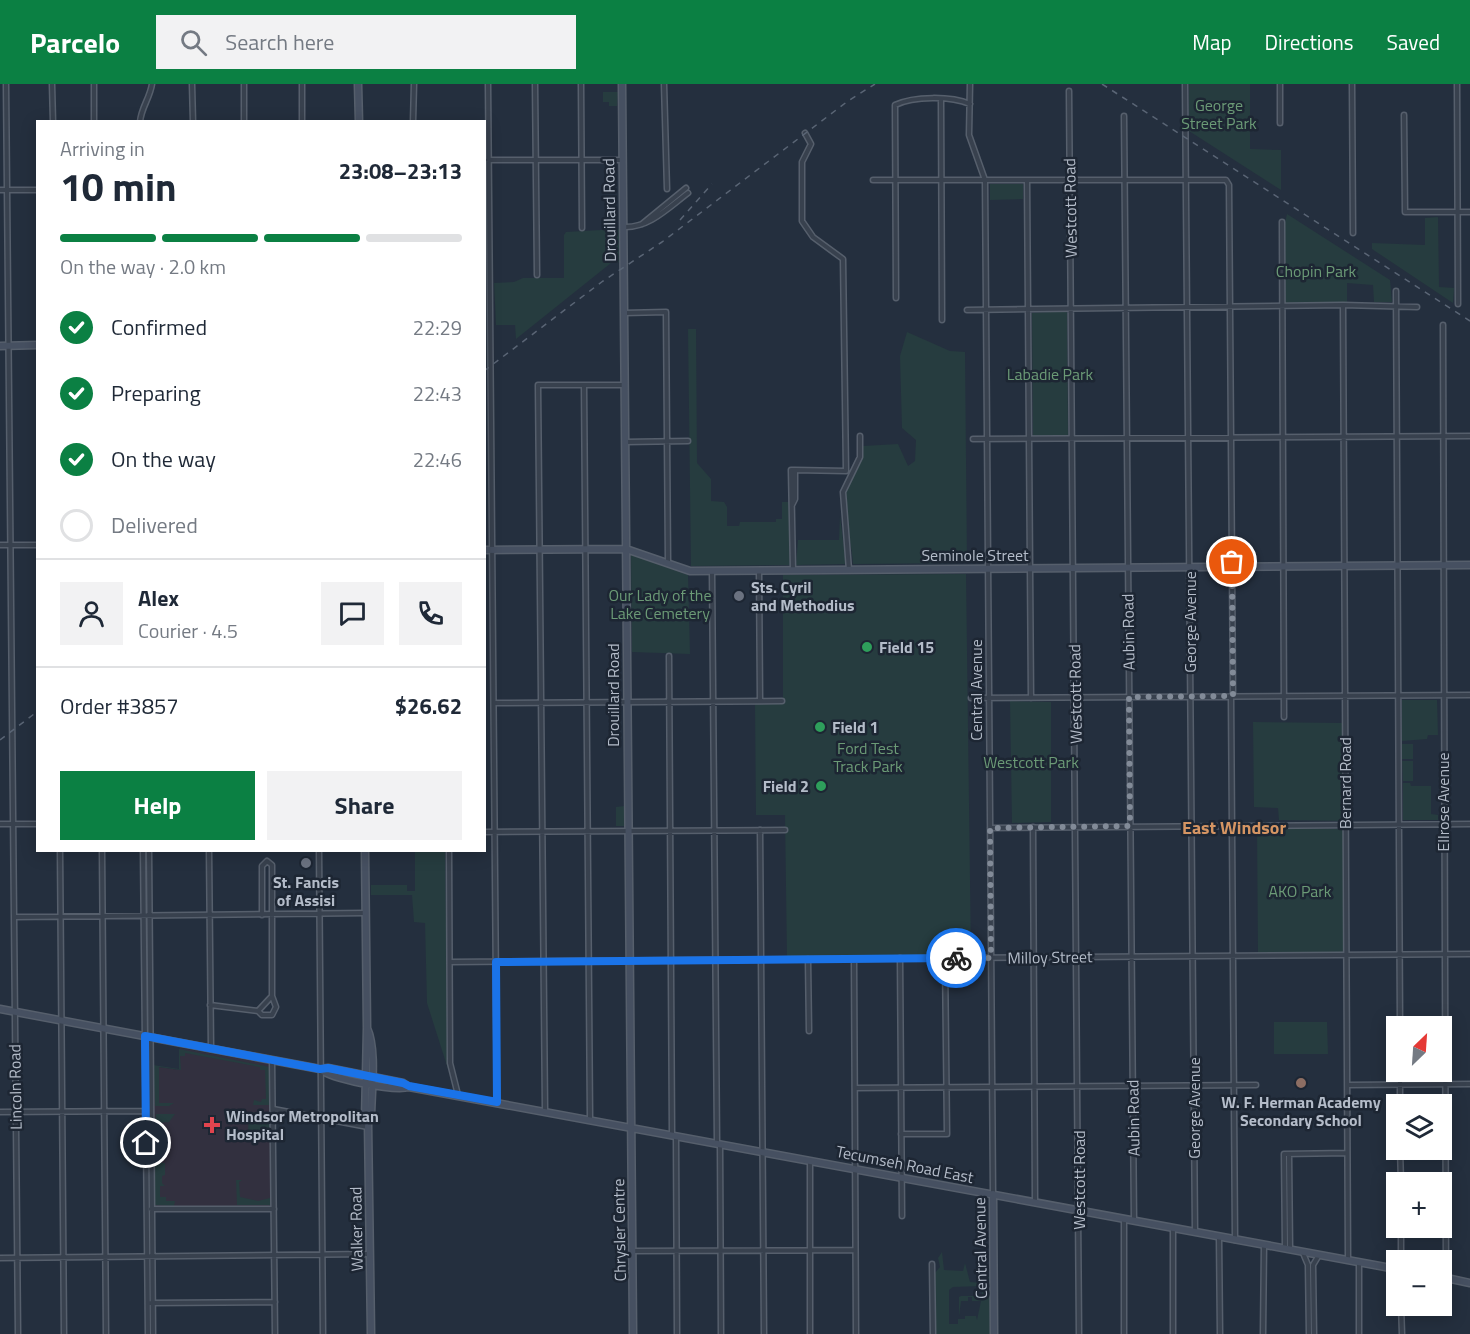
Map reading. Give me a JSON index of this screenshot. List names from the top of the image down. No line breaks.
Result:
{"streets":{"street":["Westcott Road","Drouillard Road","Seminole Street","George Avenue","Aubin Road","Central Avenue","Bernard Road","Ellrose Avenue","Milloy Street","Lincoln Road","Tecumseh Road East","Walker Road","Chrysler Centre"]},"crossings":[["Westcott Road","Seminole Street"],["Westcott Road","Milloy Street"],["Westcott Road","Tecumseh Road East"],["Drouillard Road","Seminole Street"],["Drouillard Road","Milloy Street"],["Drouillard Road","Tecumseh Road East"],["Drouillard Road","Chrysler Centre"],["Seminole Street","George Avenue"],["Seminole Street","Aubin Road"],["Seminole Street","Central Avenue"],["Seminole Street","Bernard Road"],["Seminole Street","Ellrose Avenue"],["George Avenue","Milloy Street"],["George Avenue","Tecumseh Road East"],["Aubin Road","Milloy Street"],["Aubin Road","Tecumseh Road East"],["Central Avenue","Milloy Street"],["Central Avenue","Tecumseh Road East"],["Bernard Road","Milloy Street"],["Bernard Road","Tecumseh Road East"],["Ellrose Avenue","Milloy Street"],["Lincoln Road","Tecumseh Road East"],["Tecumseh Road East","Walker Road"],["Tecumseh Road East","Chrysler Centre"]],"districts":["East Windsor"],"parks":["George Street Park","Chopin Park","Labadie Park","Our Lady of the Lake Cemetery","Ford Test Track Park","Westcott Park","AKO Park"],"places":{"other":["Sts. Cyril and Methodius","Field 15","Field 1","Field 2","St. Fancis of Assisi","W. F. Herman Academy Secondary School"],"health":["Windsor Metropolitan Hospital"]},"north":"top right","page":{"header":"Parcelo","search":"Search here","nav":["Map","Directions","Saved"],"heading":["10 min","Arriving in","23:08–23:13"],"panel":["Alex","Courier · 4.5","Order #3857","$26.62"],"bar":"On the way · 2.0 km","list":[["Confirmed","22:29"],["Preparing","22:43"],["On the way","22:46"],"Delivered"],"buttons":["Help","Share"],"map_buttons":["+","−"]}}
